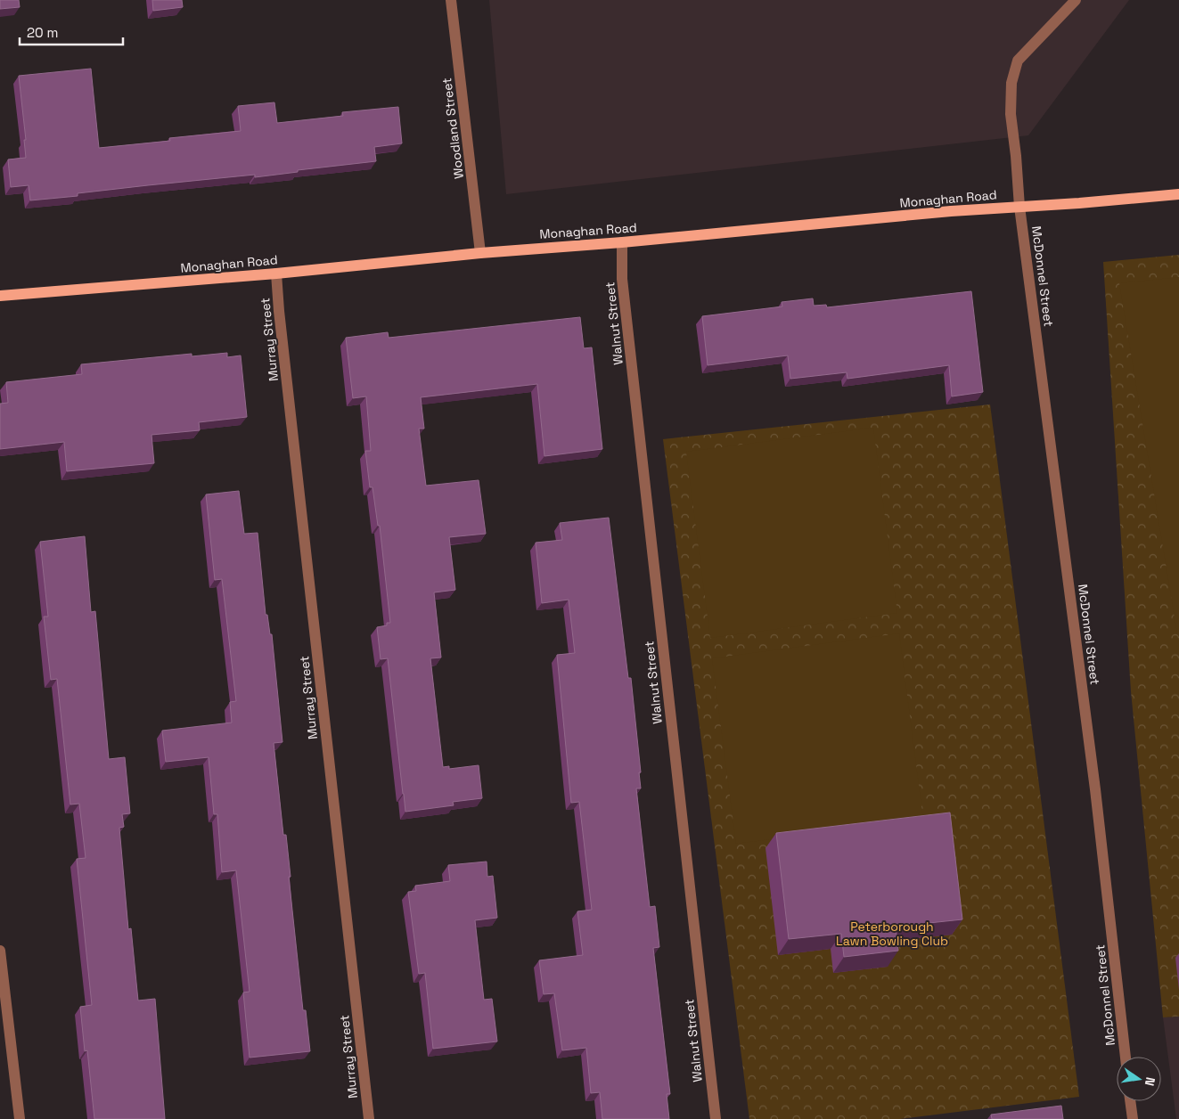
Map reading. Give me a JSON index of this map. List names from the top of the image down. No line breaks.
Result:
{"streets":{"main road":["Monaghan Road"],"street":["Woodland Street","McDonnel Street","Walnut Street","Murray Street"]},"crossings":[["Woodland Street","Monaghan Road"],["Monaghan Road","McDonnel Street"],["Monaghan Road","Walnut Street"],["Monaghan Road","Murray Street"]],"parks":["Peterborough Lawn Bowling Club"],"scale_bar":"20 m","north":"right"}
